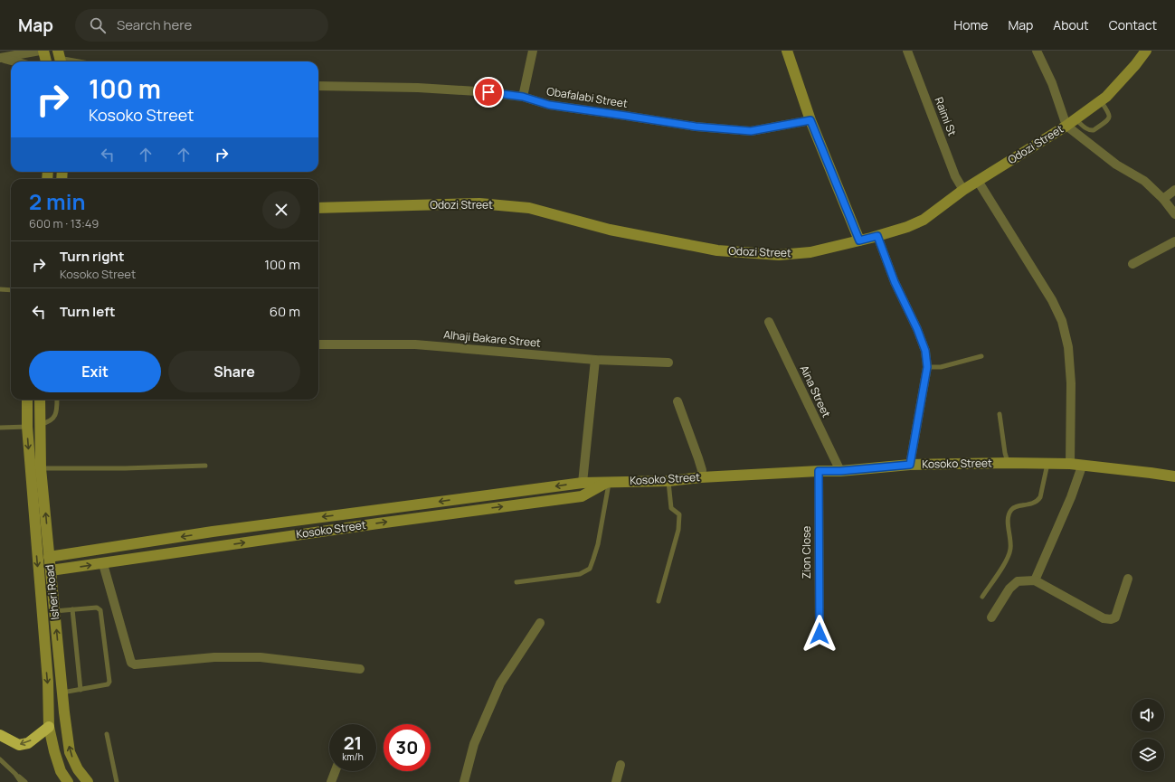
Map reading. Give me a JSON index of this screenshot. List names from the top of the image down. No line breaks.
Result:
{"streets":{"street":["Obafalabi Street","Raimi St","Odozi Street","Alhaji Bakare Street","Aina Street","Kosoko Street","Zion Close","Isheri Road"]},"crossings":[["Raimi St","Odozi Street"],["Aina Street","Kosoko Street"],["Kosoko Street","Zion Close"],["Kosoko Street","Isheri Road"]],"page":{"header":"Map","search":"Search here","nav":["Home","Map","About","Contact"],"turn":["100 m","Kosoko Street"],"heading":["2 min","600 m · 13:49"],"list":[{"name":"Turn right","note":"Kosoko Street","value":"100 m"},{"name":"Turn left","value":"60 m"}],"buttons":["Exit","Share"],"speed":"21 km/h","limit":"30"}}
